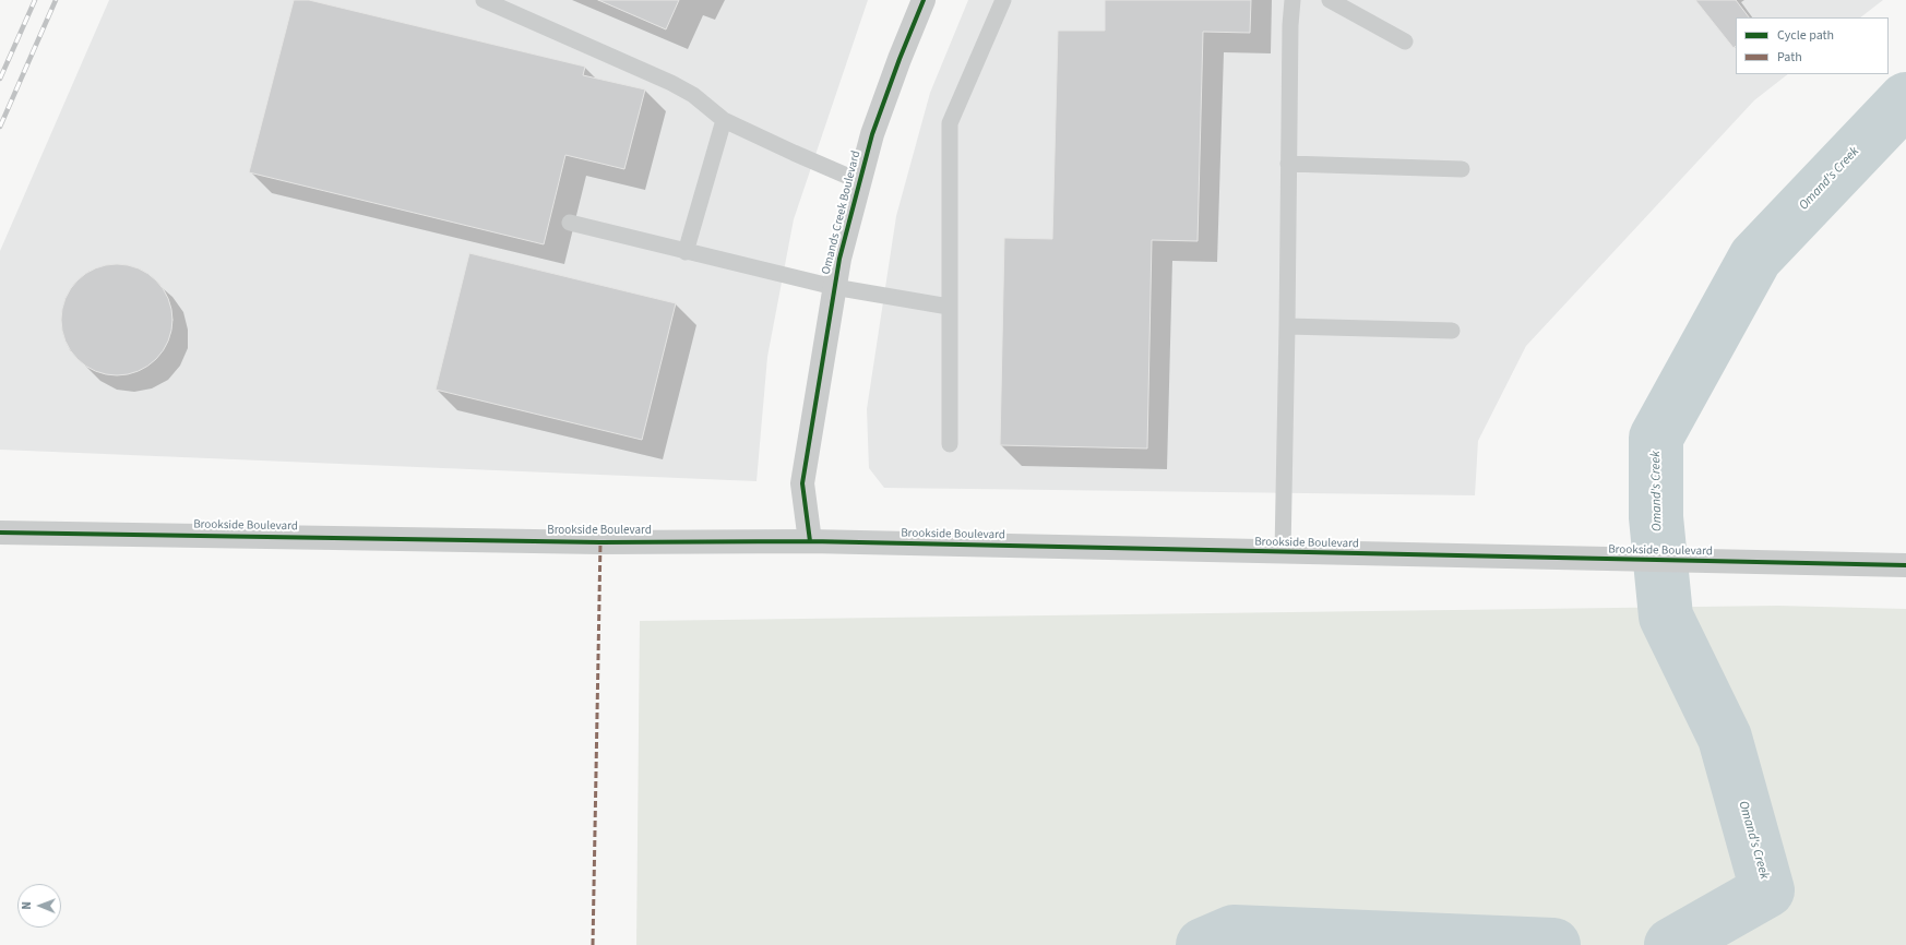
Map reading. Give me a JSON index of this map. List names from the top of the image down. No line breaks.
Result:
{"streets":{"street":["Omands Creek Boulevard","Brookside Boulevard"]},"crossings":[["Omands Creek Boulevard","Brookside Boulevard"]],"water":["Omand's Creek"],"legend":["Cycle path","Path"],"north":"left"}
